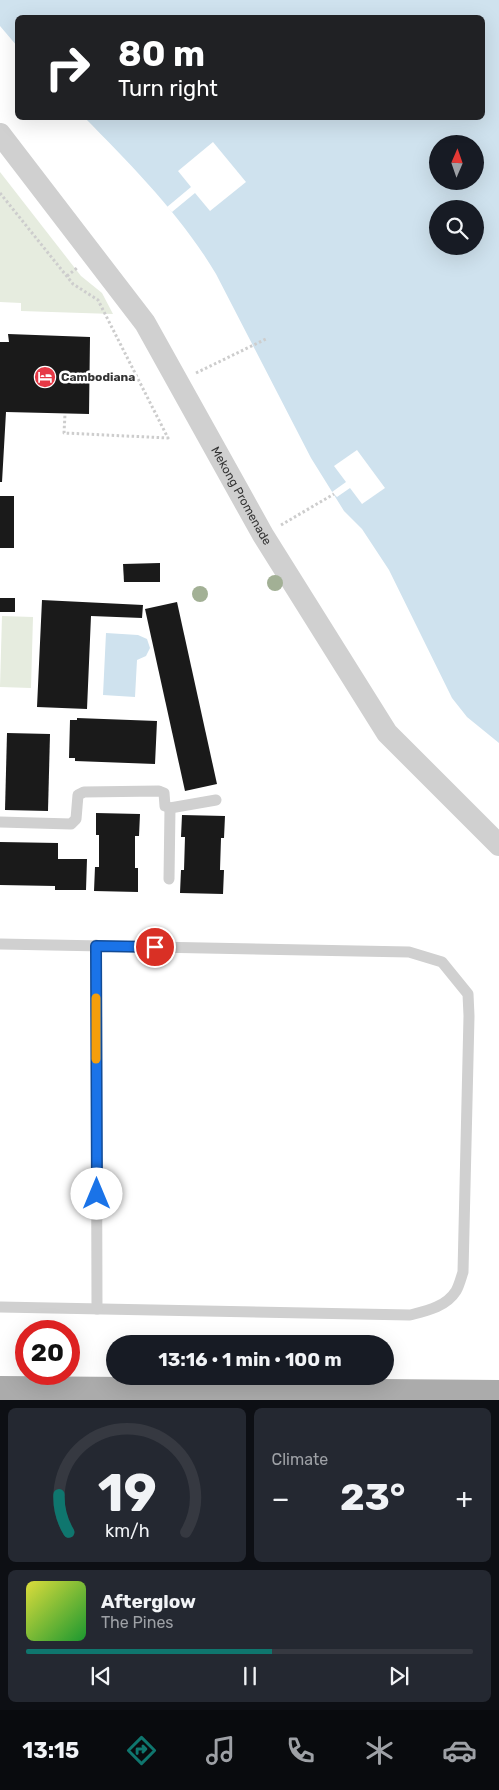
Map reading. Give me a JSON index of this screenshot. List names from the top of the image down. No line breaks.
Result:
{"streets":{"street":["Mekong Promenade"]},"places":{"hotel":["Cambodiana"]},"north":"top","page":{"turn":["80 m","Turn right"],"limit":"20","trip":"13:16 · 1 min · 100 m","tile":"Climate","heat":["−","23°","+"],"song":["Afterglow","The Pines"],"tabs":"13:15","gauge":["19","km/h"]}}
